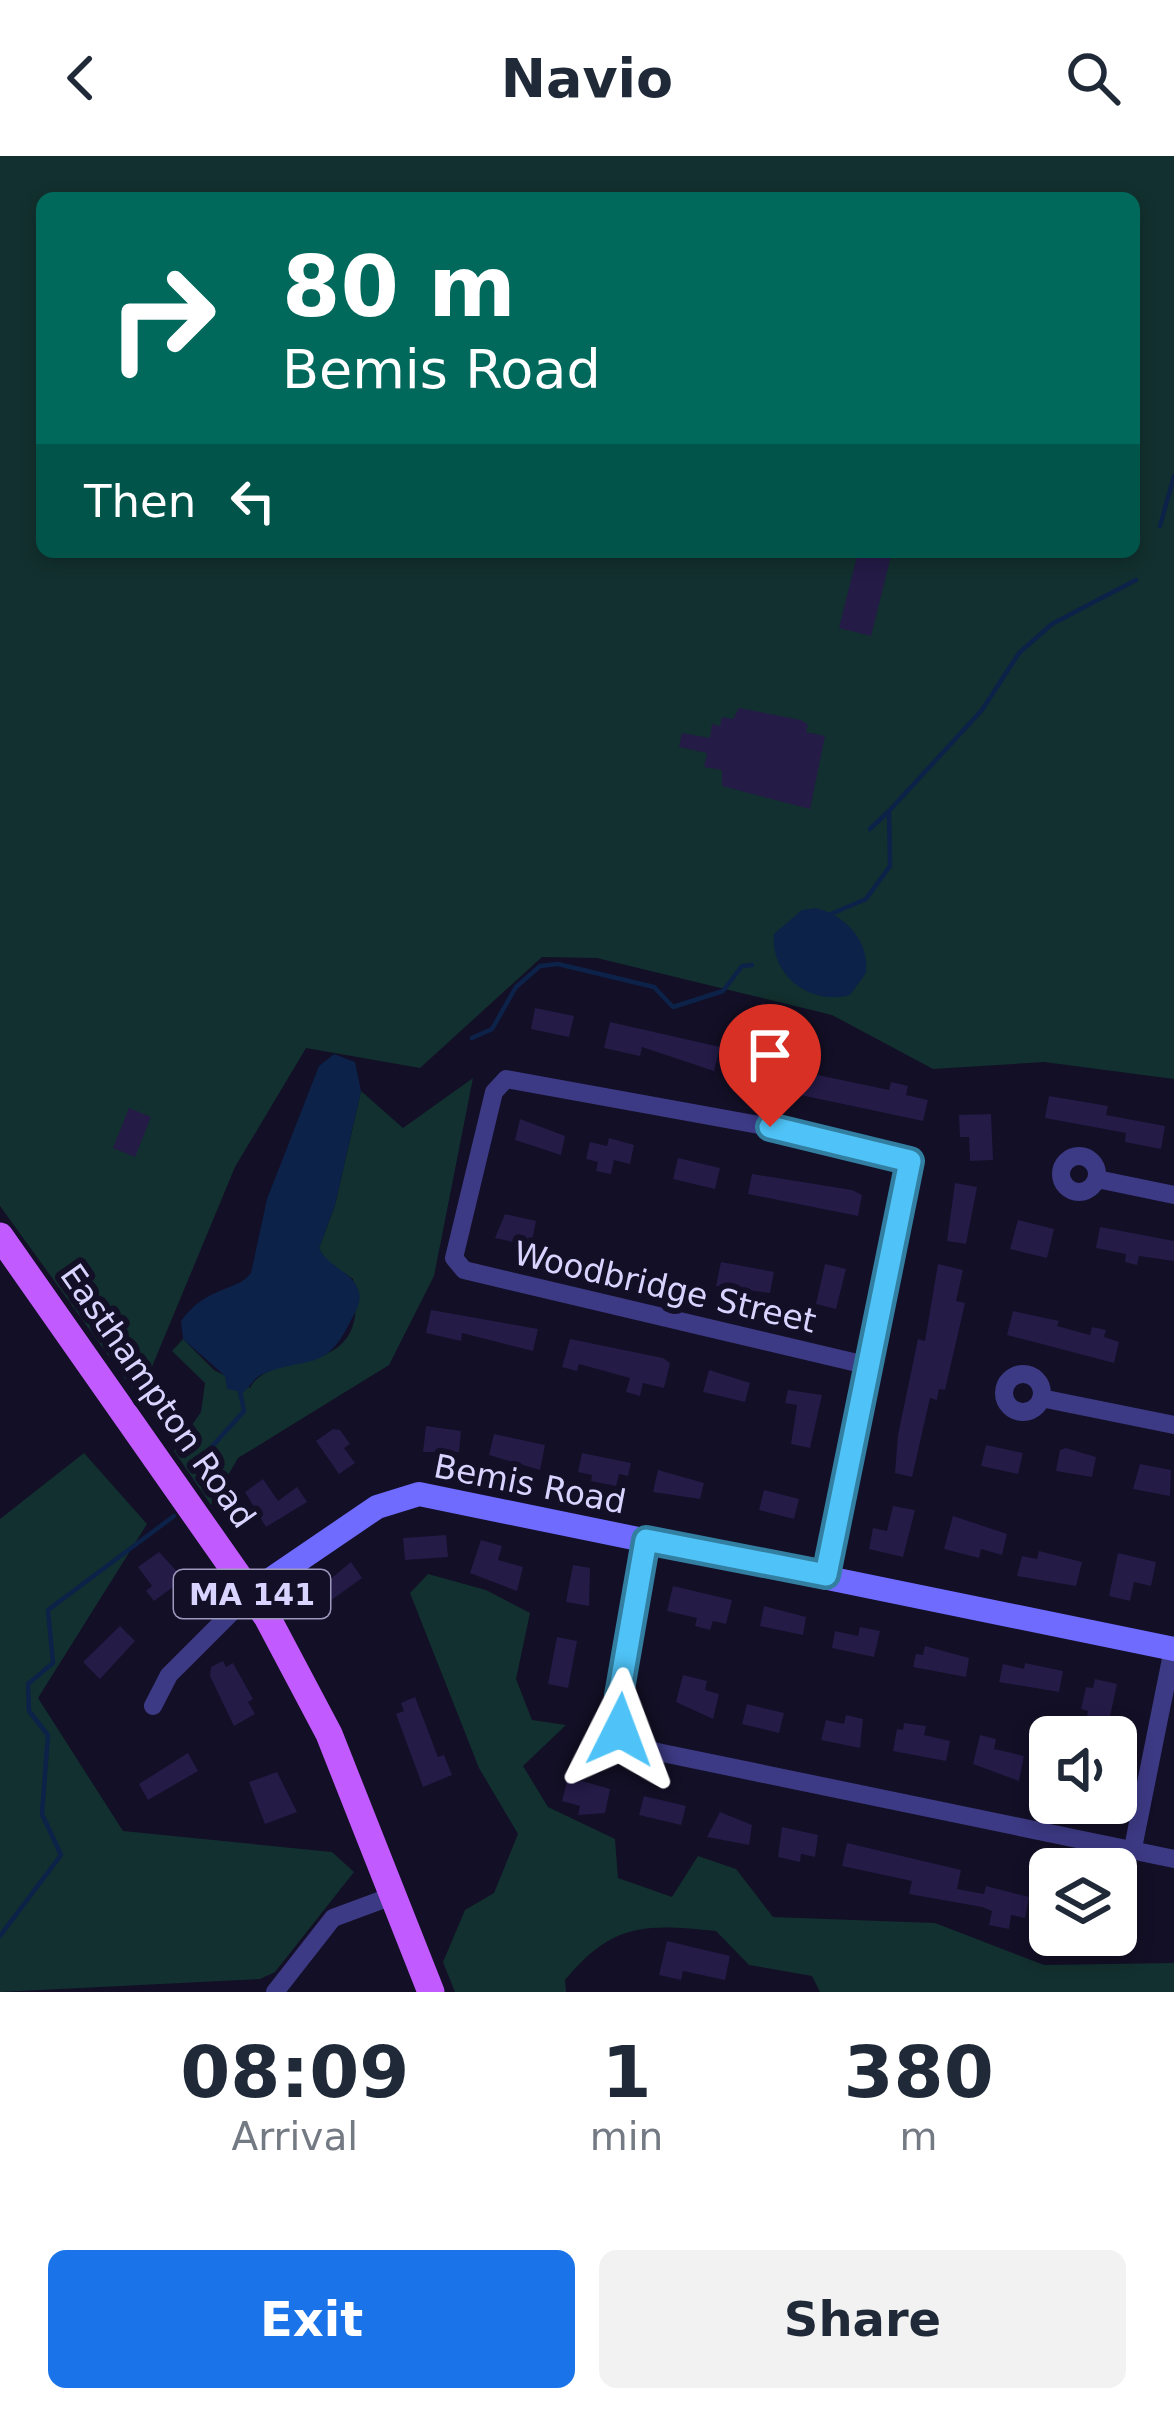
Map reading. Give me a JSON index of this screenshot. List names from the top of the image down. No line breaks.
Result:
{"streets":{"main road":["Easthampton Road","MA 141"],"street":["Woodbridge Street","Bemis Road"]},"crossings":[["Easthampton Road","Bemis Road"]],"page":{"header":"Navio","turn":["80 m","Bemis Road"],"then":"Then","eta":["08:09","Arrival","1","min","380","m"],"buttons":["Exit","Share"]}}
